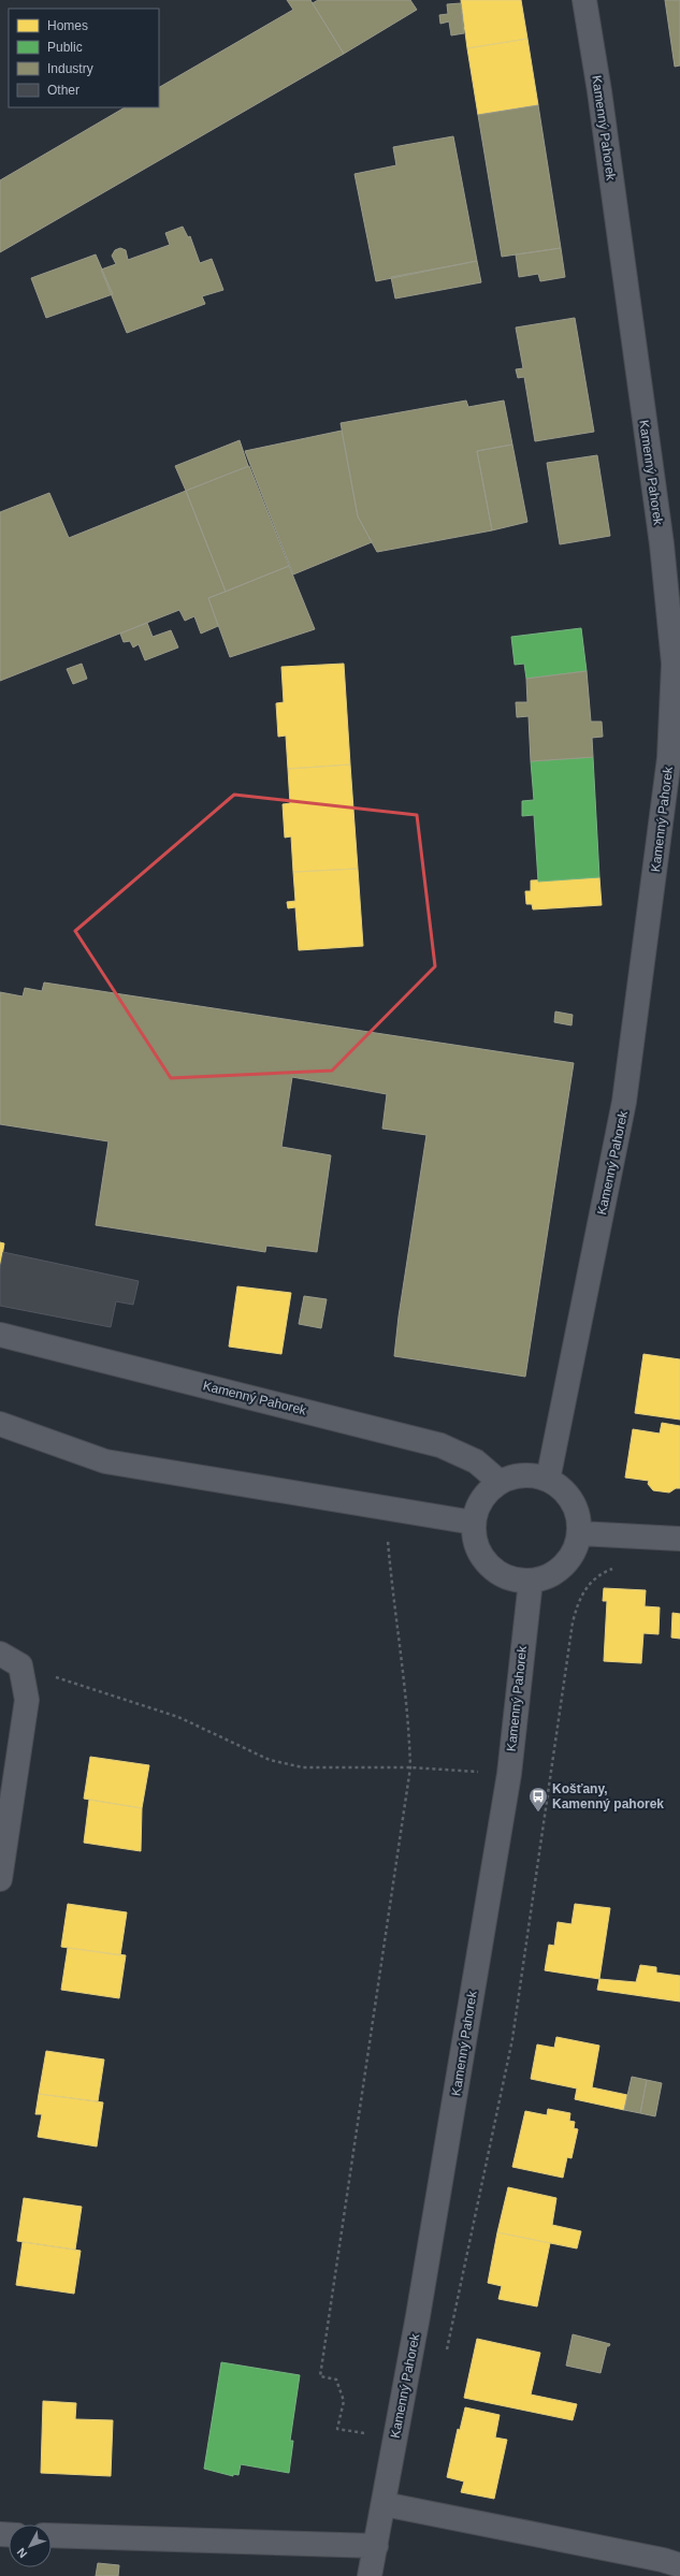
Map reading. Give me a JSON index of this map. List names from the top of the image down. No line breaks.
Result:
{"streets":{"street":["Kamenný Pahorek"]},"places":{"bus stop":["Košťany, Kamenný pahorek"]},"legend":["Homes","Public","Industry","Other"],"north":"bottom left"}
